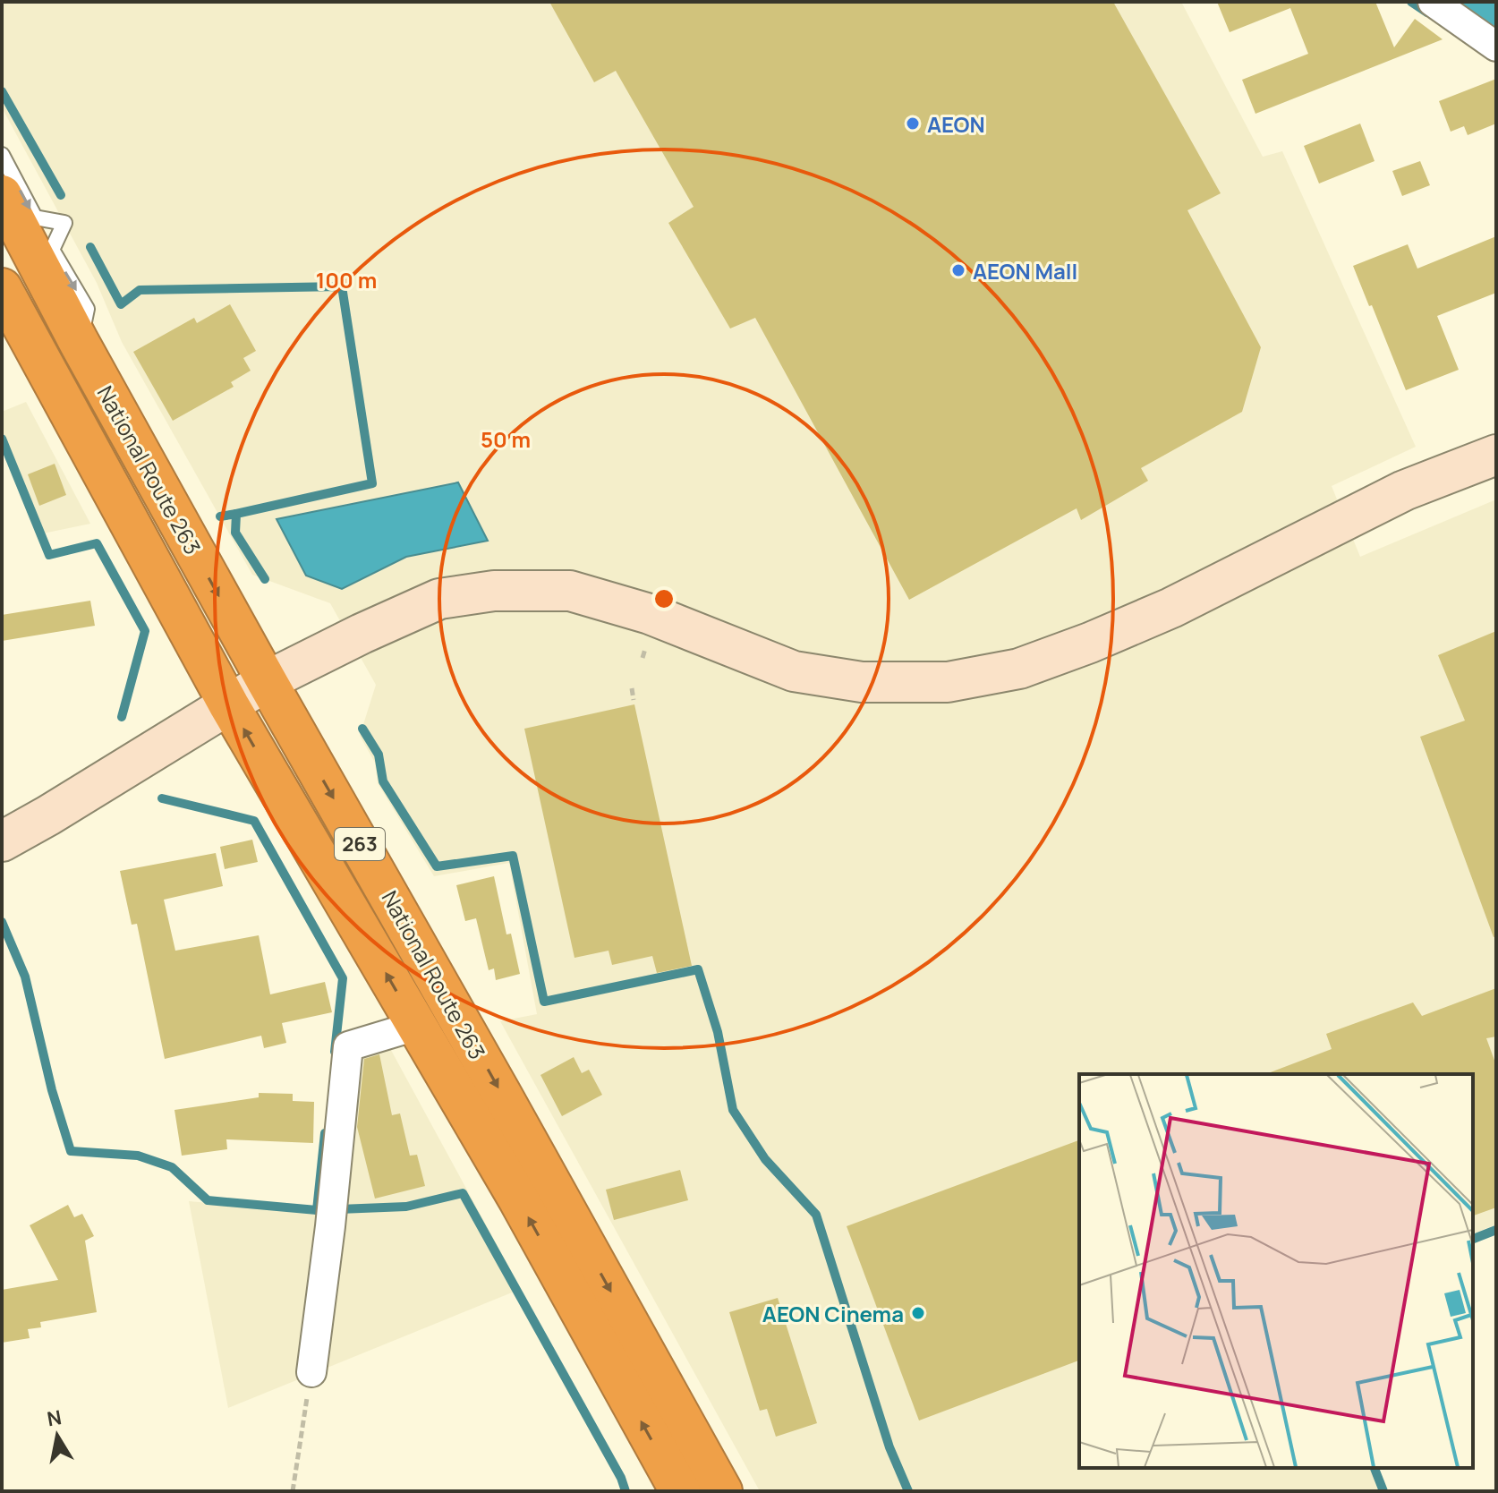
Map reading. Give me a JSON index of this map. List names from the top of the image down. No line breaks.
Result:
{"streets":{"highway":["National Route 263","263"]},"places":["AEON","AEON Mall","AEON Cinema"],"north":"top","rings":["100 m","50 m"]}
